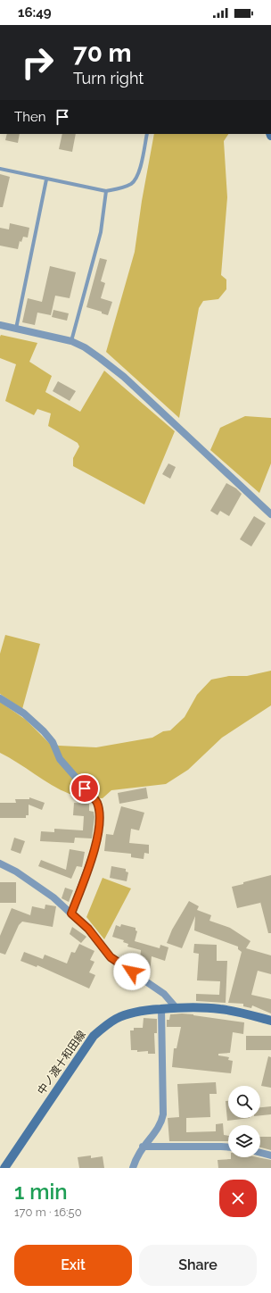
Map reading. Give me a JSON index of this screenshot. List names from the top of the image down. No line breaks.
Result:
{"streets":{"main road":["中ノ渡十和田線"]},"page":{"status":"16:49","turn":["70 m","Turn right"],"then":"Then","heading":["1 min","170 m · 16:50"],"buttons":["Exit","Share"]}}
